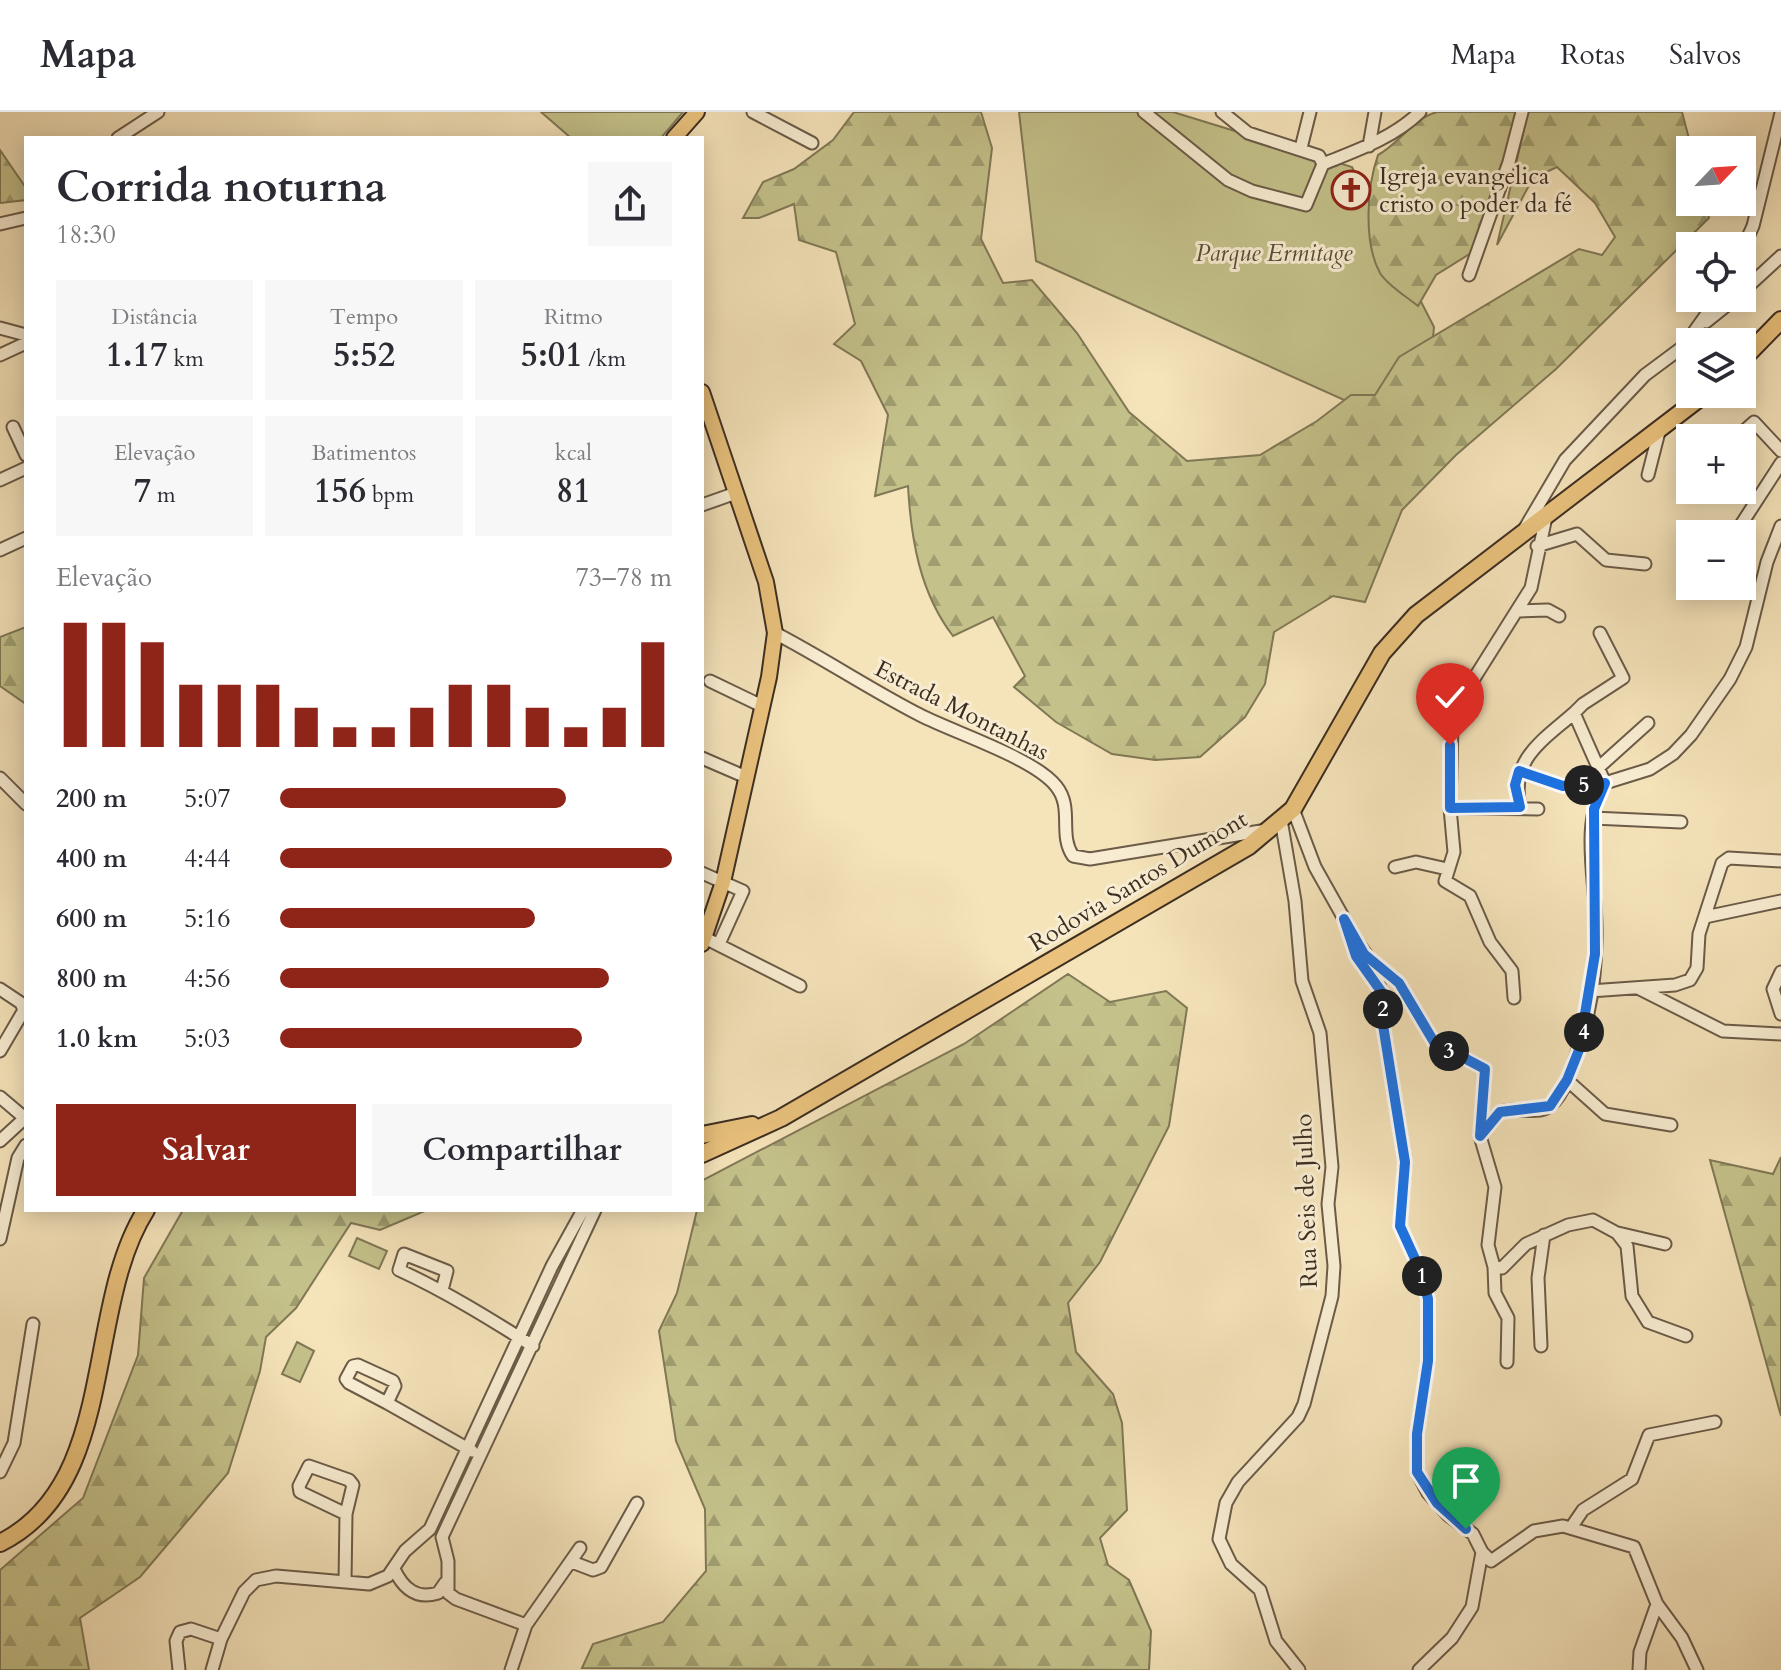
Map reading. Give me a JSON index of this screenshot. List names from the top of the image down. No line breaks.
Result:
{"streets":{"highway":["Rodovia Santos Dumont"],"street":["Estrada Montanhas","Rua Seis de Julho"]},"crossings":[["Estrada Montanhas","Rodovia Santos Dumont"],["Estrada Montanhas","Rua Seis de Julho"],["Rodovia Santos Dumont","Rua Seis de Julho"]],"parks":["Parque Ermitage"],"places":{"church":["Igreja evangelica cristo o poder da fé"]},"north":"top right","page":{"header":"Mapa","nav":["Mapa","Rotas","Salvos"],"map_buttons":["+","−"],"heading":["Corrida noturna","18:30"],"stats":[["Distância","1.17 km"],["Tempo","5:52"],["Ritmo","5:01 /km"],["Elevação","7 m"],["Batimentos","156 bpm"],["kcal","81"]],"chart":["Elevação","73–78 m"],"pins":["5","2","4","3","1"],"list":[{"name":"200 m","note":"5:07"},{"name":"400 m","note":"4:44"},{"name":"600 m","note":"5:16"},{"name":"800 m","note":"4:56"},{"name":"1.0 km","note":"5:03"}],"buttons":["Salvar","Compartilhar"]}}
